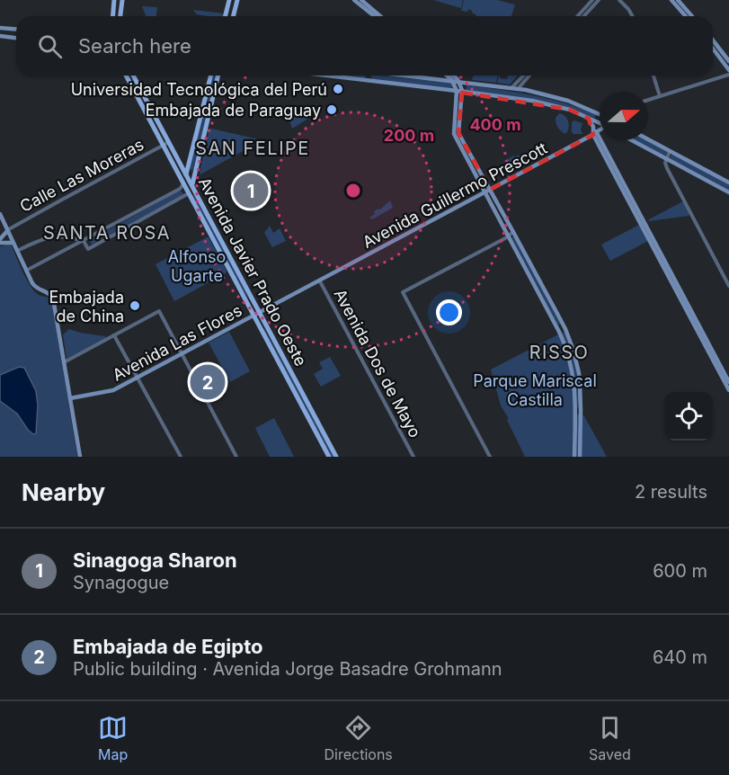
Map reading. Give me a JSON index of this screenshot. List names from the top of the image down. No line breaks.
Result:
{"streets":{"main road":["Avenida Guillermo Prescott","Avenida Javier Prado Oeste","Avenida Las Flores"],"street":["Calle Las Moreras","Avenida Dos de Mayo"]},"crossings":[["Calle Las Moreras","Avenida Javier Prado Oeste"],["Avenida Guillermo Prescott","Avenida Las Flores"],["Avenida Guillermo Prescott","Avenida Dos de Mayo"],["Avenida Javier Prado Oeste","Avenida Las Flores"],["Avenida Las Flores","Avenida Dos de Mayo"]],"districts":["SAN FELIPE","SANTA ROSA","RISSO"],"parks":["Alfonso Ugarte","Parque Mariscal Castilla"],"places":["Universidad Tecnológica del Perú","Embajada de Paraguay","Embajada de China"],"north":"right","page":{"search":"Search here","pins":["1","2"],"heading":["Nearby","2 results"],"list":[{"mark":"1","name":"Sinagoga Sharon","note":"Synagogue","value":"600 m"},{"mark":"2","name":"Embajada de Egipto","note":"Public building · Avenida Jorge Basadre Grohmann","value":"640 m"}],"nav":["Map","Directions","Saved"]},"rings":["400 m","200 m"]}
